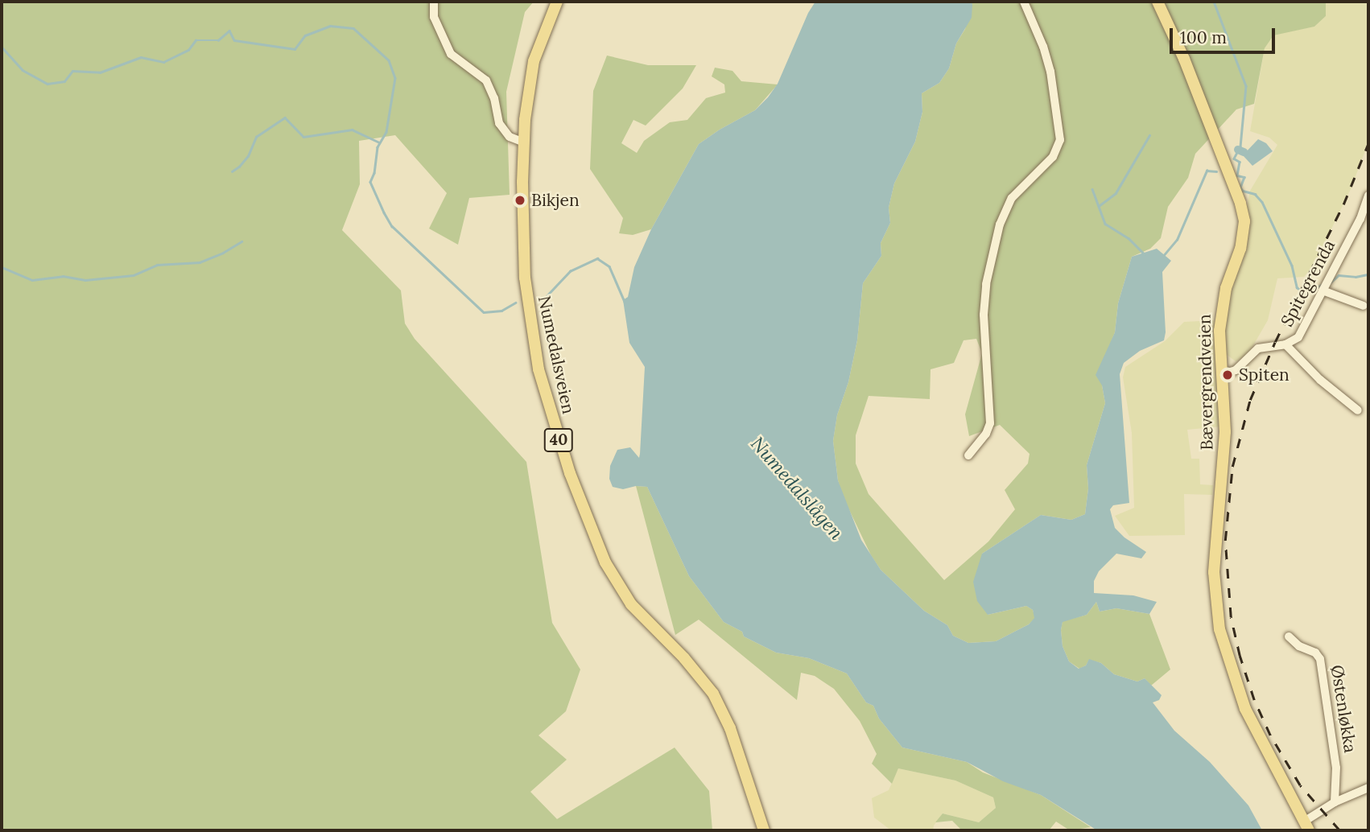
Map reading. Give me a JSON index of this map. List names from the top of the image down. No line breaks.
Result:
{"streets":{"main road":["Numedalsveien","Bævergrendveien","40"],"street":["Spitegrenda","Østenløkka"]},"crossings":[["Spitegrenda","Bævergrendveien"]],"water":["Numedalslågen"],"places":["Bikjen","Spiten"],"scale_bar":"100 m"}
